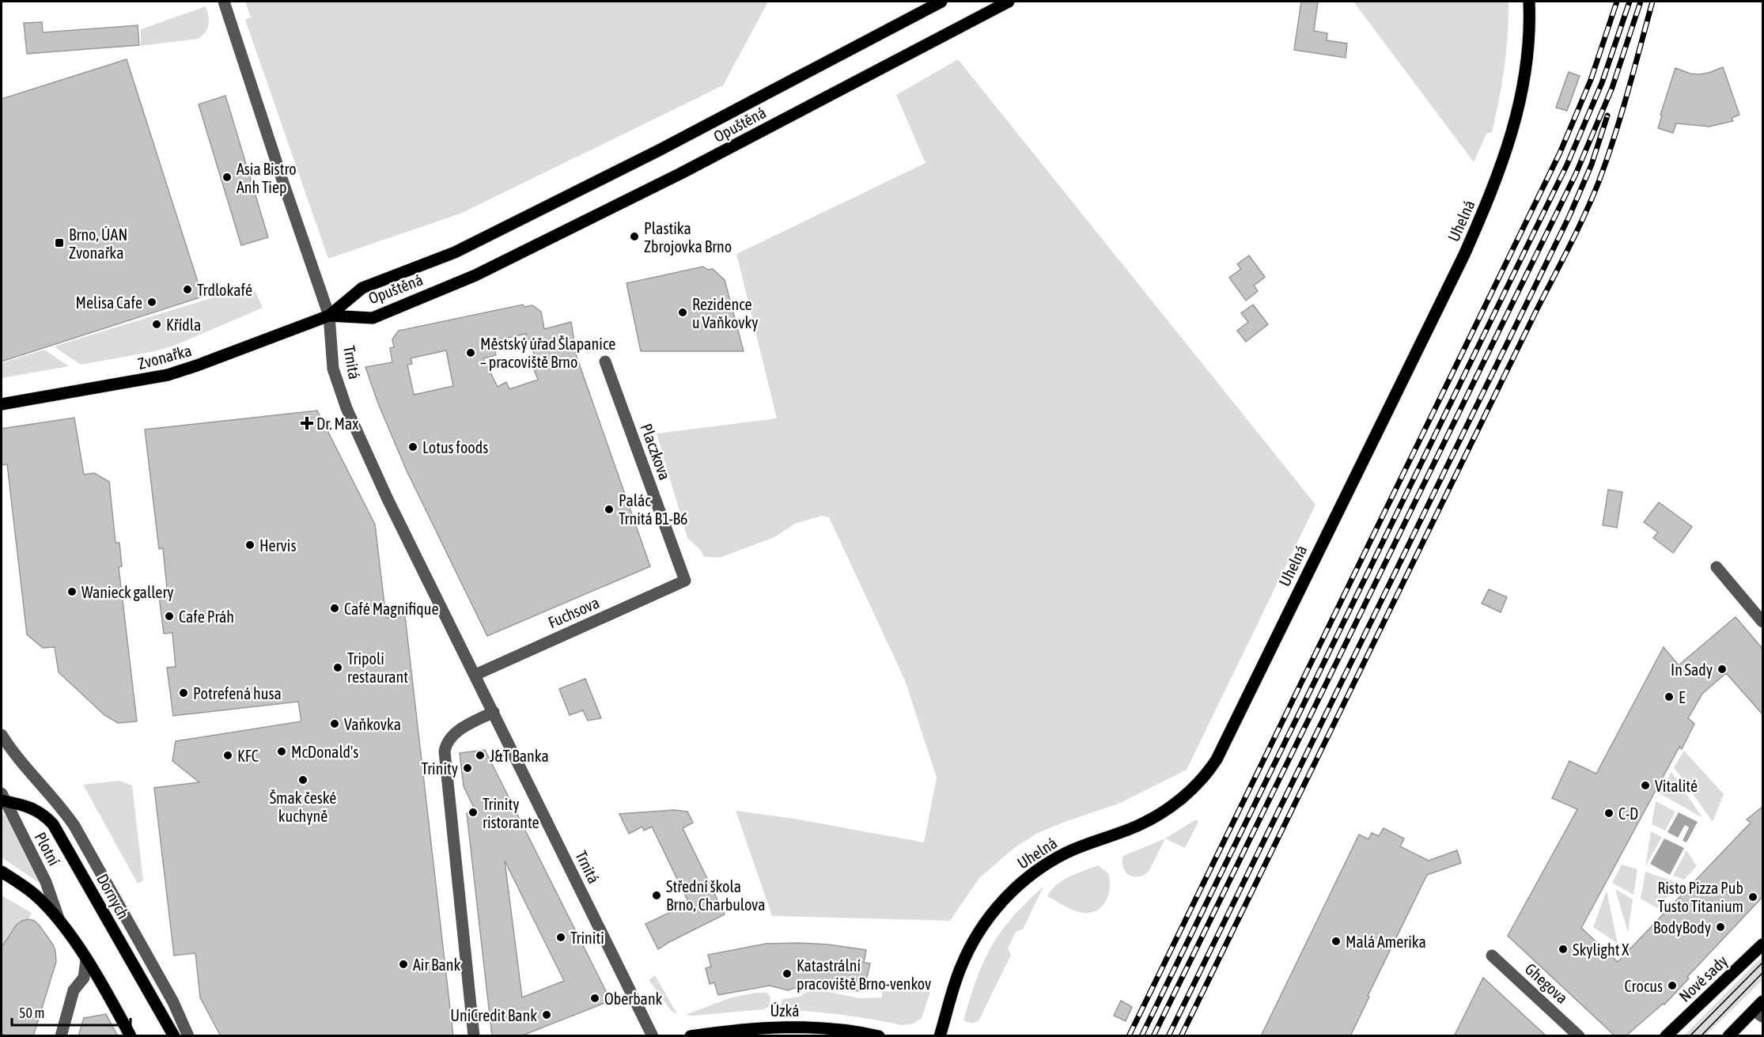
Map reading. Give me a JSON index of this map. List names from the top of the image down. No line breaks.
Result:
{"streets":{"main road":["Opuštěná","Uhelná","Zvonařka","Dornych","Nové sady","Úzká"],"street":["Trnitá","Placzkova","Fuchsova","Plotní","Ghegova"]},"crossings":[["Opuštěná","Zvonařka"],["Opuštěná","Trnitá"],["Zvonařka","Trnitá"],["Trnitá","Fuchsova"],["Placzkova","Fuchsova"],["Plotní","Dornych"]],"places":{"other":["Asia Bistro Anh Tiep","Plastika Zbrojovka Brno","Trdlokafé","Melisa Cafe","Rezidence u Vaňkovky","Křídla","Městský úřad Šlapanice – pracoviště Brno","Lotus foods","Palác Trnitá B1-B6","Hervis","Wanieck gallery","Café Magnifique","Cafe Práh","Tripoli restaurant","In Sady","Potrefená husa","E","Vaňkovka","McDonald's","KFC","J&T Banka","Trinity","Šmak české kuchyně","Vitalité","Trinity ristorante","C-D","Střední škola Brno, Charbulova","Risto Pizza Pub Tusto Titanium","BodyBody","Triniti","Malá Amerika","Skylight X","Air Bank","Katastrální pracoviště Brno-venkov","Crocus","Oberbank","UniCredit Bank"],"transit":["Brno, ÚAN Zvonařka"],"health":["Dr. Max"]},"scale_bar":"50 m"}
